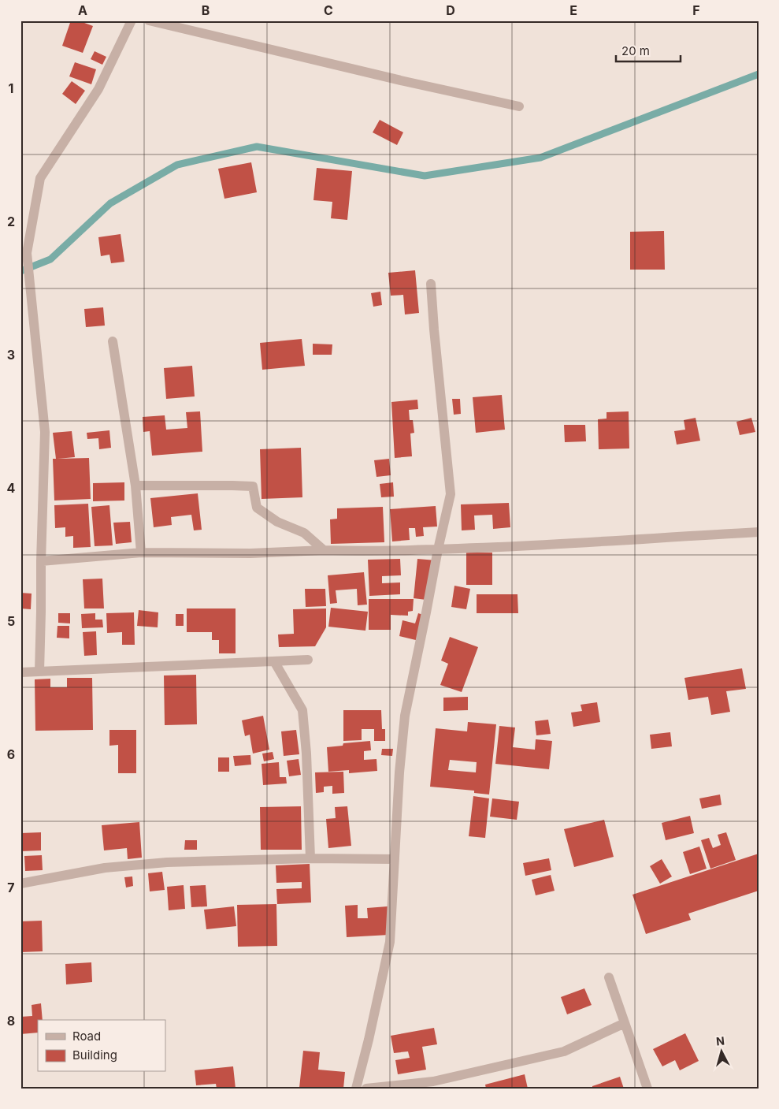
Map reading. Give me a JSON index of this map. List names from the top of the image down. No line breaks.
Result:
{"legend":["Road","Building"],"scale_bar":"20 m","north":"top","grid":{"columns":["A","B","C","D","E","F"],"rows":["1","2","3","4","5","6","7","8"]}}
